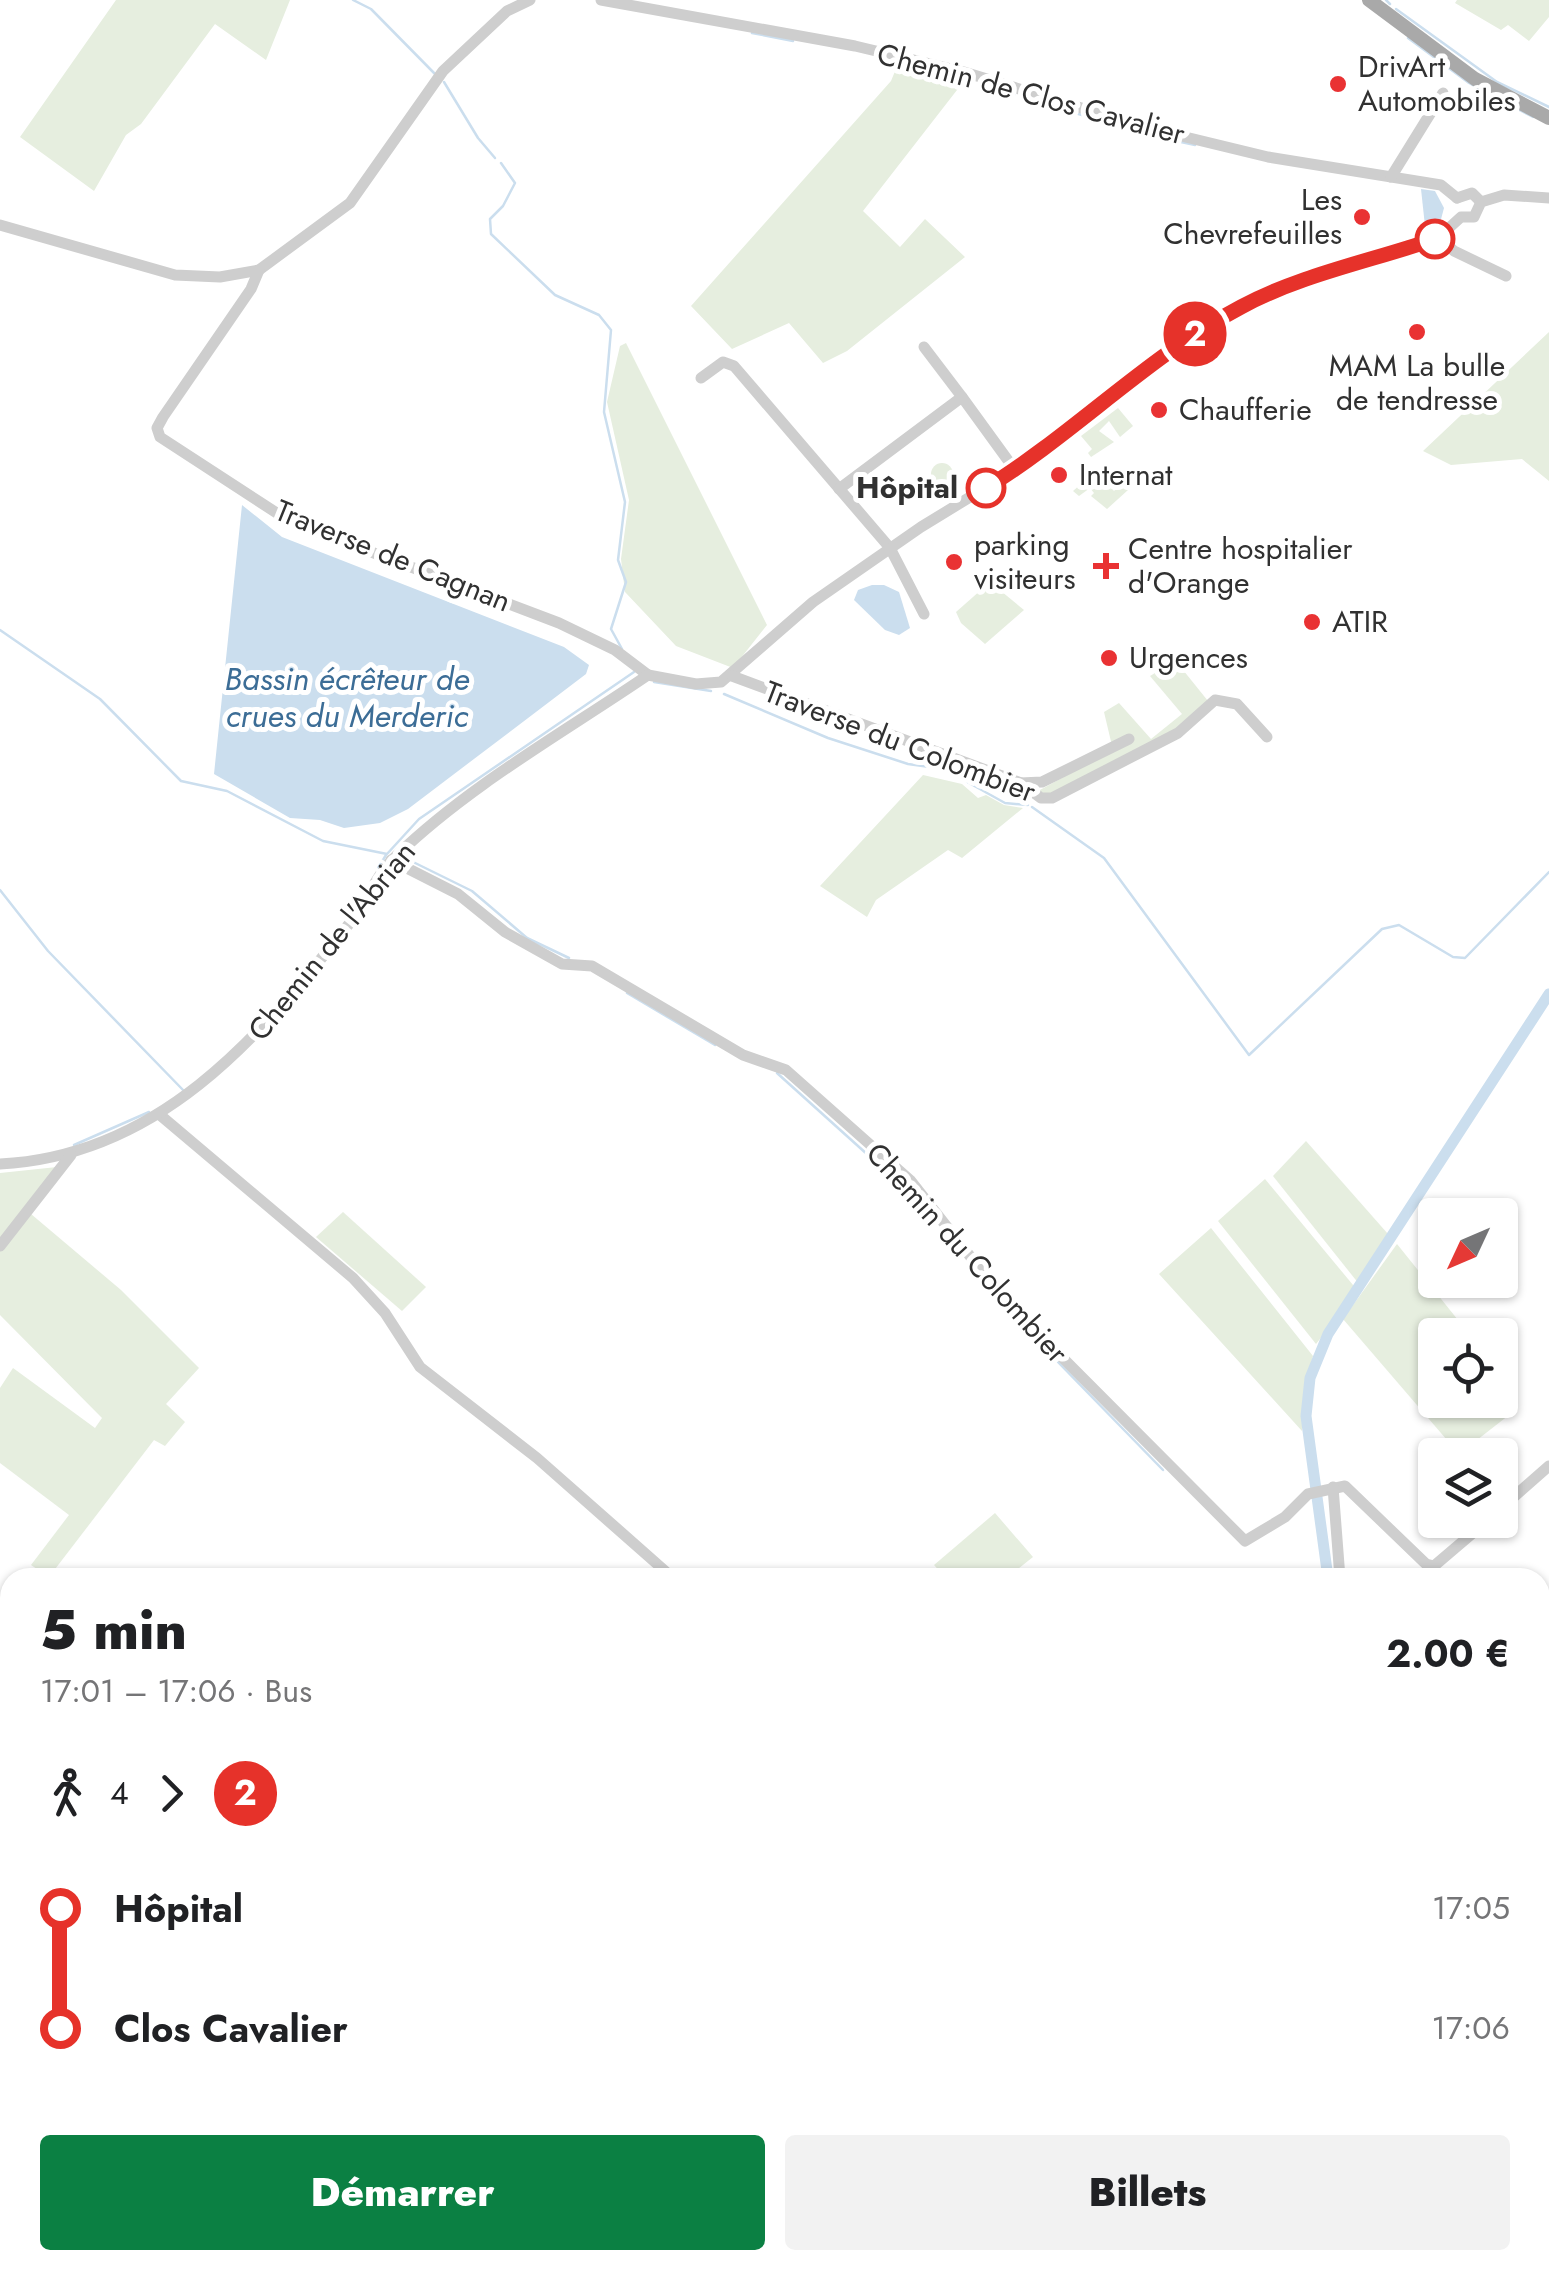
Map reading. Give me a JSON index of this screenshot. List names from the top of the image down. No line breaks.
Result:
{"streets":{"street":["Chemin de Clos Cavalier","Traverse de Cagnan","Traverse du Colombier","Chemin de l'Abrian","Chemin du Colombier"]},"crossings":[["Traverse de Cagnan","Chemin de l'Abrian"],["Chemin de l'Abrian","Chemin du Colombier"]],"water":["Bassin écrêteur de crues du Merderic"],"places":{"other":["DrivArt Automobiles","Les Chevrefeuilles","MAM La bulle de tendresse","Chaufferie","Internat","Hôpital","parking visiteurs","ATIR","Urgences"],"health":["Centre hospitalier d'Orange"]},"lines":["bus line 2"],"north":"bottom left","page":{"on_map":"2","heading":["5 min","17:01 – 17:06 · Bus","2.00 €"],"legs":["4","2"],"list":[{"name":"Hôpital","value":"17:05"},{"name":"Clos Cavalier","value":"17:06"}],"buttons":["Démarrer","Billets"]}}
